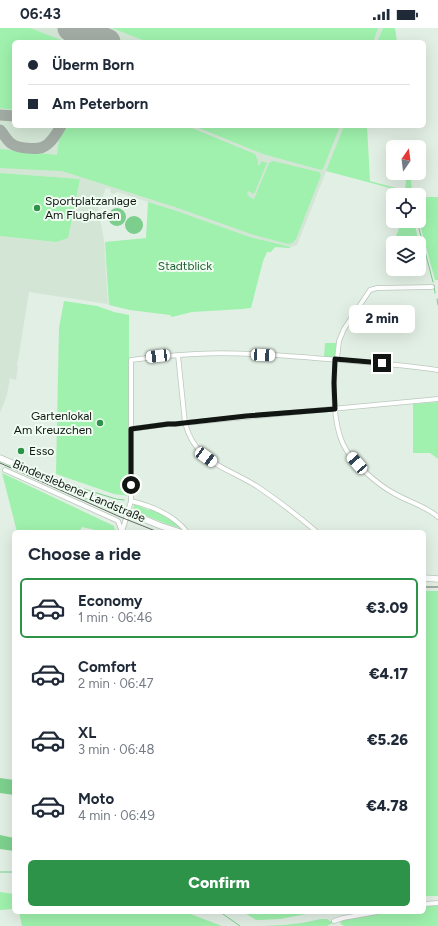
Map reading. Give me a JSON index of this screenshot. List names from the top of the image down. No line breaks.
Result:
{"streets":{"main road":["Binderslebener Landstraße"]},"parks":["Stadtblick"],"places":["Sportplatzanlage Am Flughafen","Gartenlokal Am Kreuzchen","Esso"],"north":"top","page":{"status":"06:43","banner":["Überm Born","Am Peterborn"],"bubble":"2 min","heading":"Choose a ride","list":[{"name":"Economy","note":"1 min · 06:46","value":"€3.09"},{"name":"Comfort","note":"2 min · 06:47","value":"€4.17"},{"name":"XL","note":"3 min · 06:48","value":"€5.26"},{"name":"Moto","note":"4 min · 06:49","value":"€4.78"}],"buttons":"Confirm"}}
